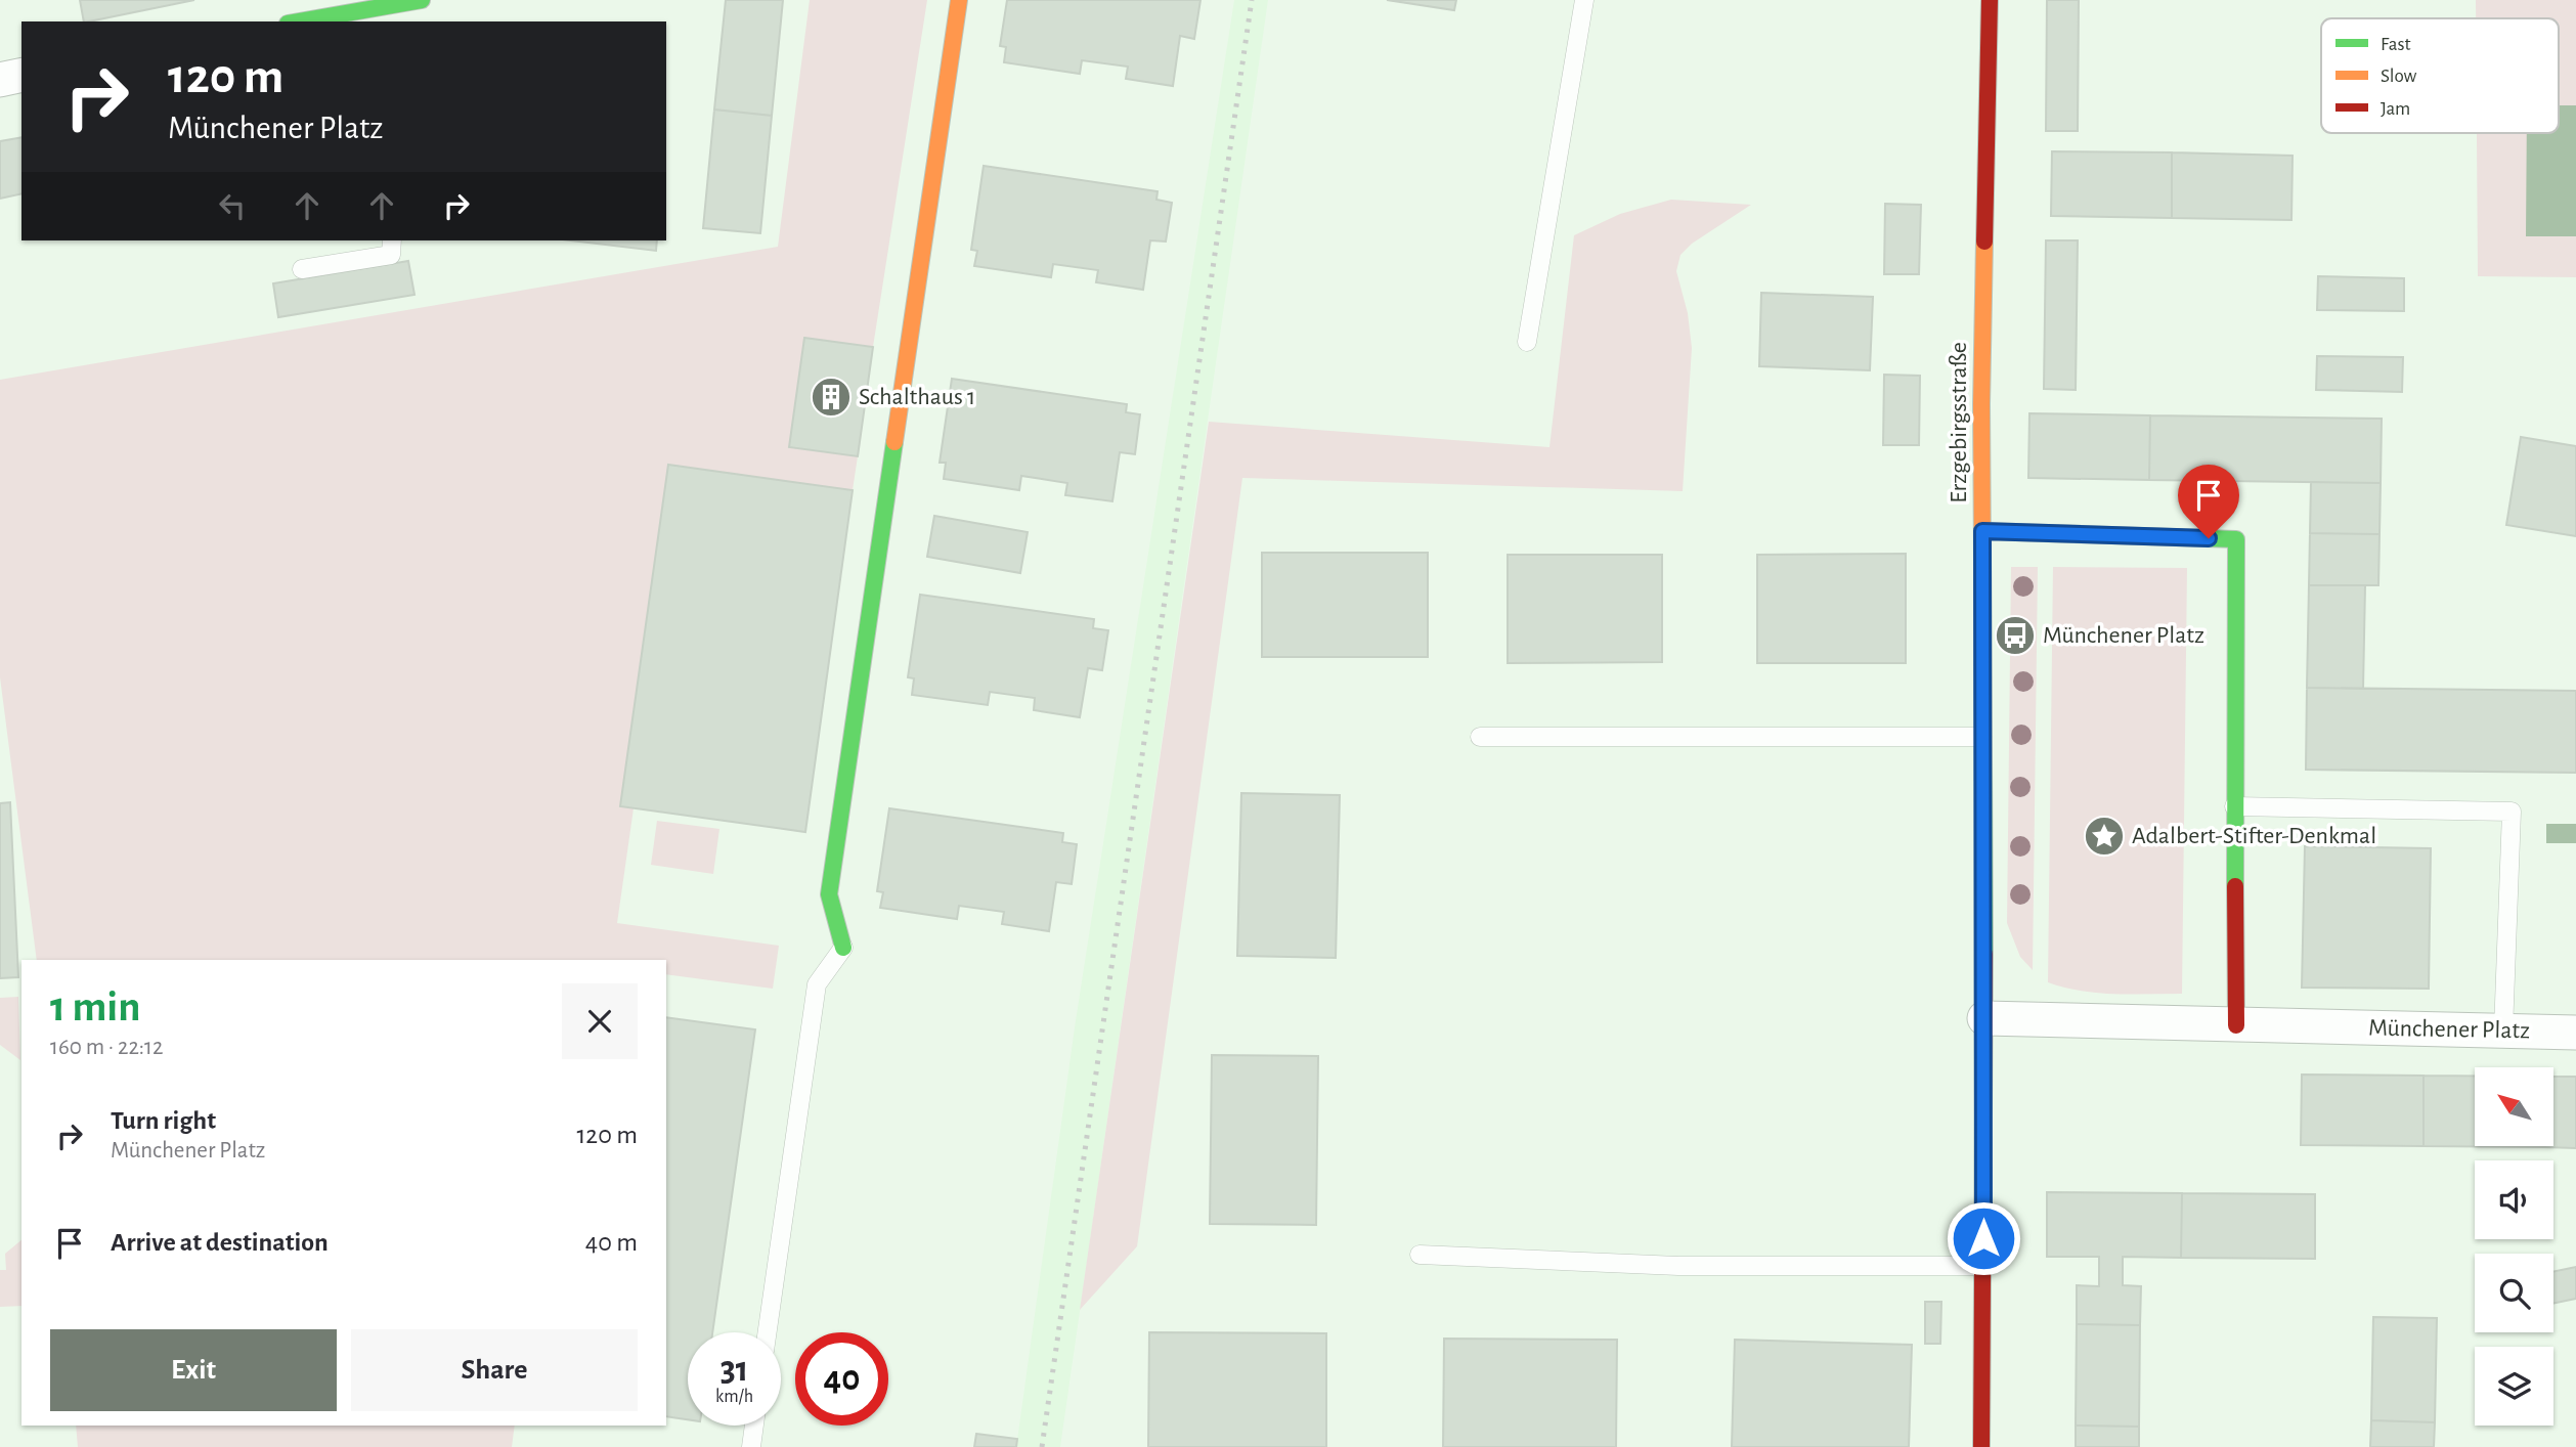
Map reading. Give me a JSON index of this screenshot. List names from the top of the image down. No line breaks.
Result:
{"streets":{"street":["Erzgebirgsstraße","Münchener Platz"]},"crossings":[["Erzgebirgsstraße","Münchener Platz"]],"places":{"building":["Schalthaus 1"],"bus stop":["Münchener Platz"],"place":["Adalbert-Stifter-Denkmal"]},"legend":["Fast","Slow","Jam"],"north":"top left","page":{"turn":["120 m","Münchener Platz"],"heading":["1 min","160 m · 22:12"],"list":[{"name":"Turn right","note":"Münchener Platz","value":"120 m"},{"name":"Arrive at destination","value":"40 m"}],"buttons":["Exit","Share"],"speed":"31 km/h","limit":"40"}}
